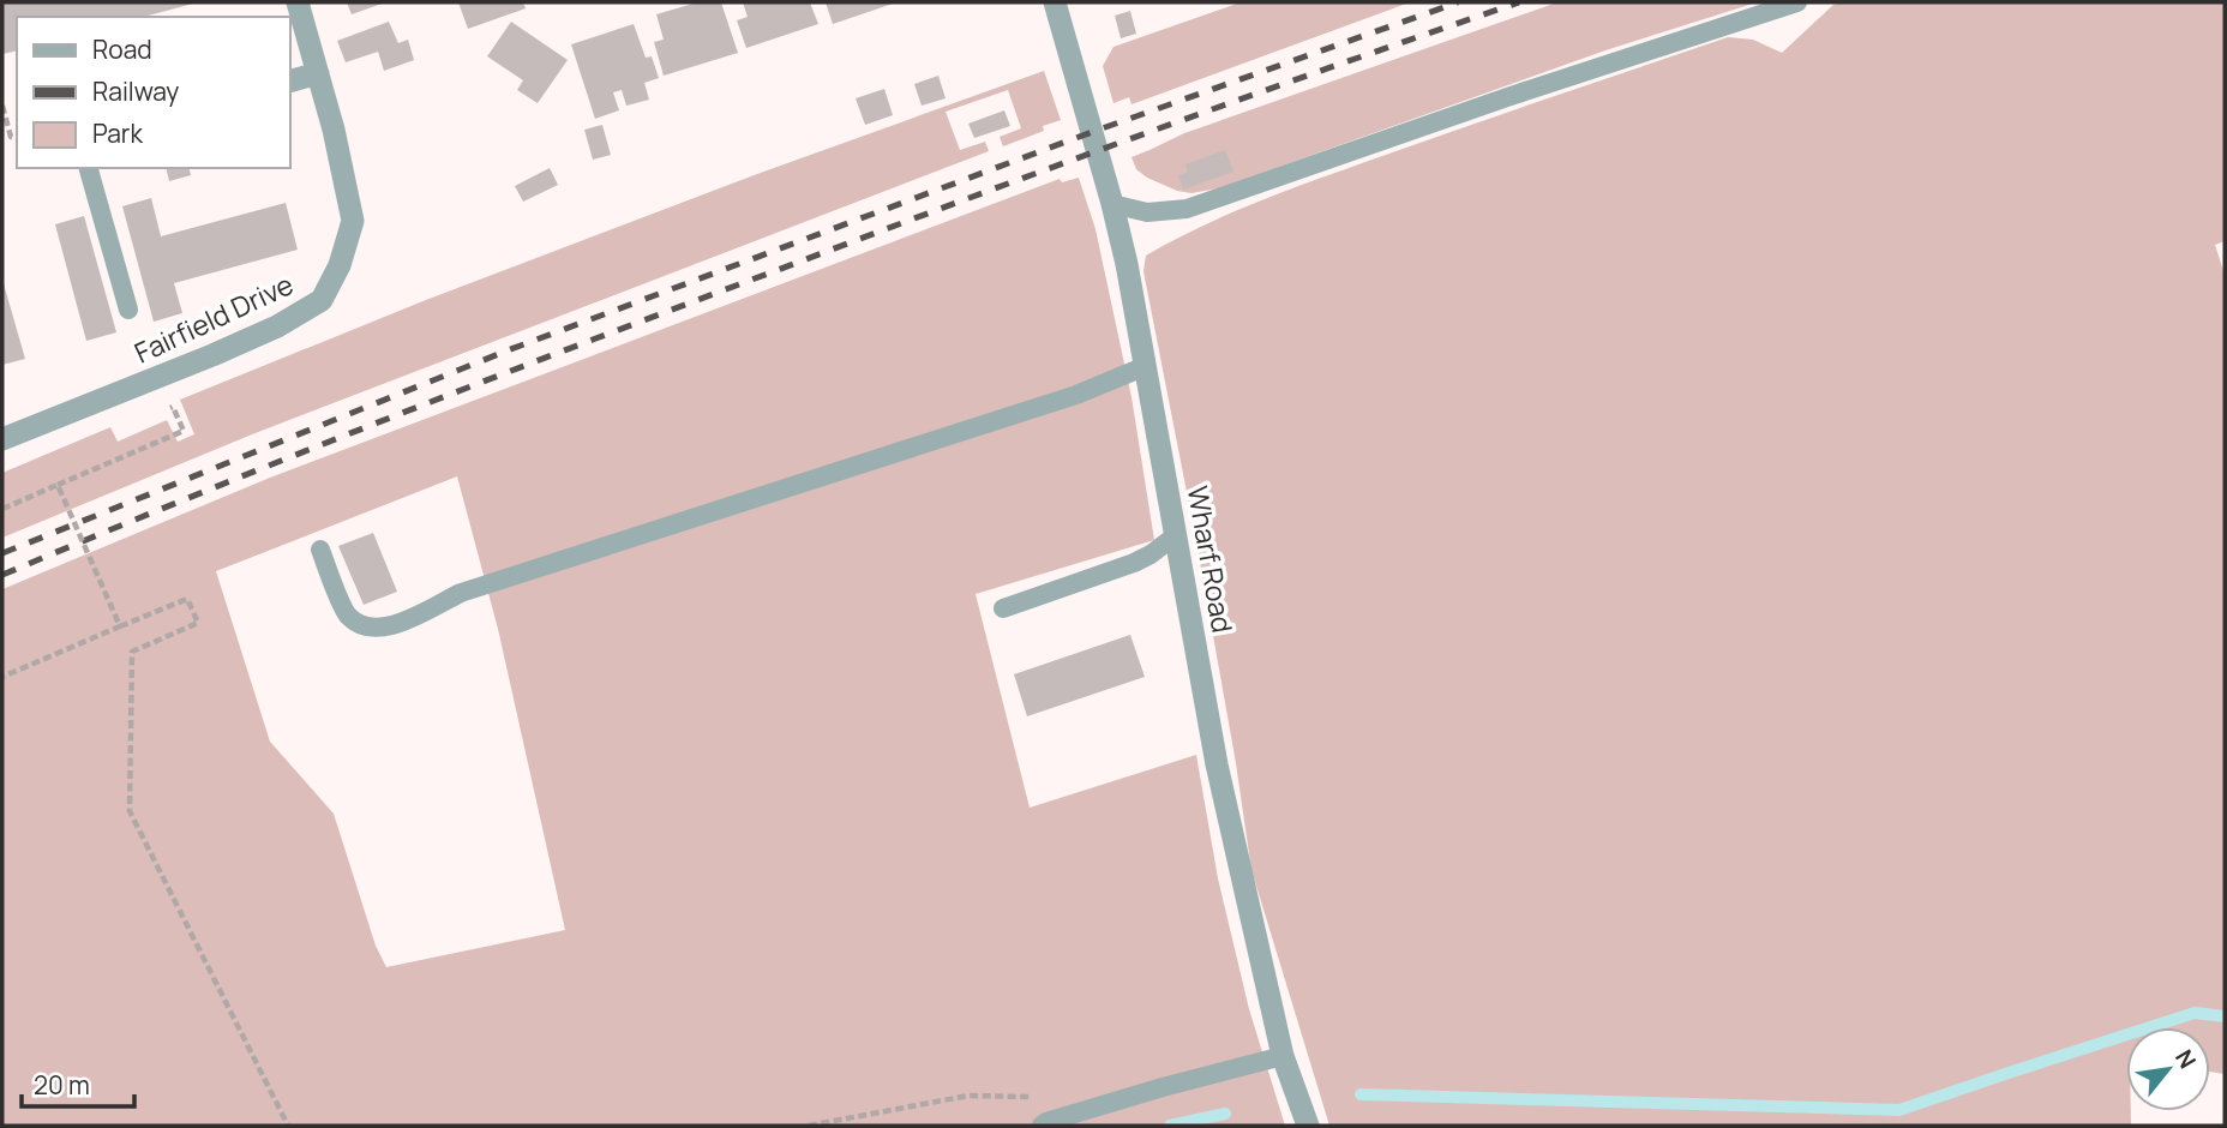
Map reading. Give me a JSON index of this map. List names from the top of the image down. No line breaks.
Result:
{"streets":{"street":["Fairfield Drive","Wharf Road"]},"legend":["Road","Railway","Park"],"scale_bar":"20 m","north":"top right"}
